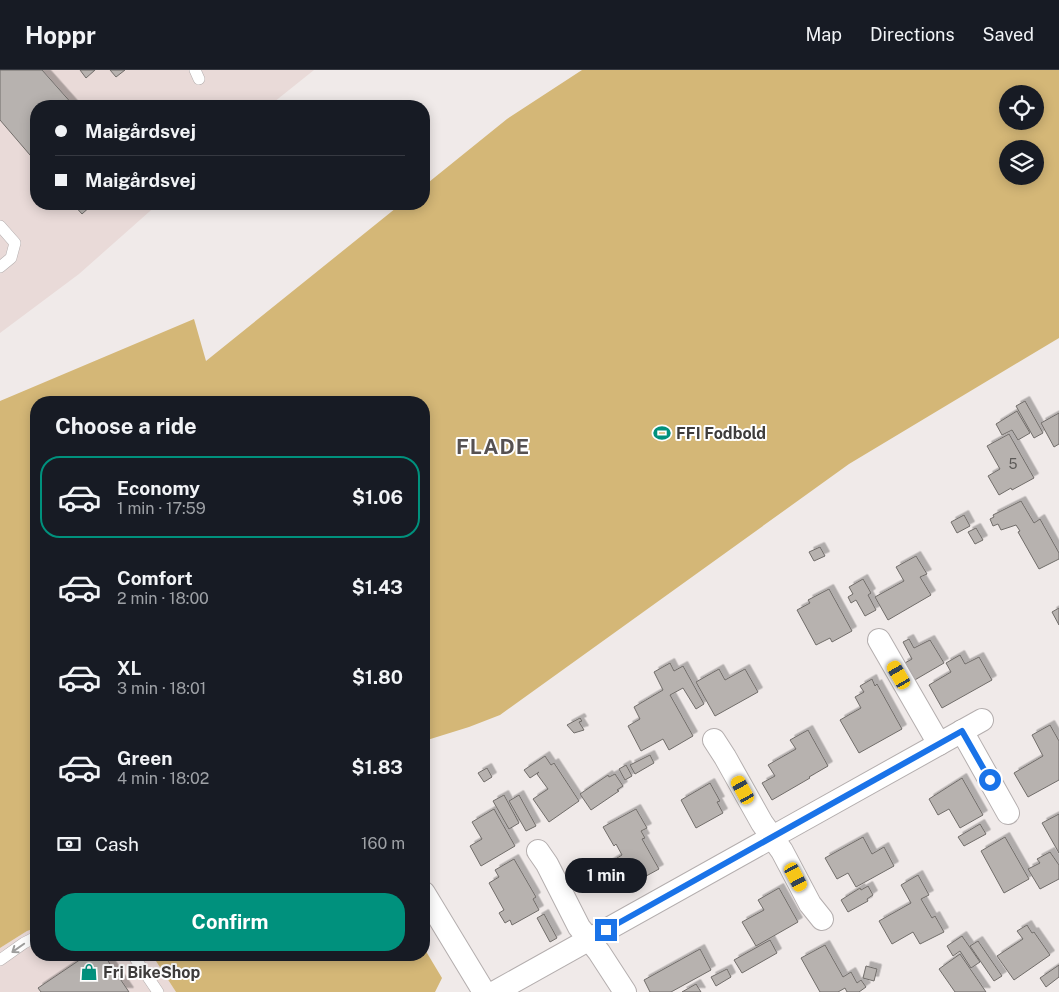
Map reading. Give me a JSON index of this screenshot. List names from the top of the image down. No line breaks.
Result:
{"districts":["FLADE"],"places":{"sports":["FFI Fodbold"],"shop":["Fri BikeShop"]},"house_numbers":["5"],"page":{"header":"Hoppr","nav":["Map","Directions","Saved"],"banner":["Maigårdsvej","Maigårdsvej"],"heading":"Choose a ride","list":[{"name":"Economy","note":"1 min · 17:59","value":"$1.06"},{"name":"Comfort","note":"2 min · 18:00","value":"$1.43"},{"name":"XL","note":"3 min · 18:01","value":"$1.80"},{"name":"Green","note":"4 min · 18:02","value":"$1.83"}],"pay":["Cash","160 m"],"bubble":"1 min","buttons":"Confirm"}}
